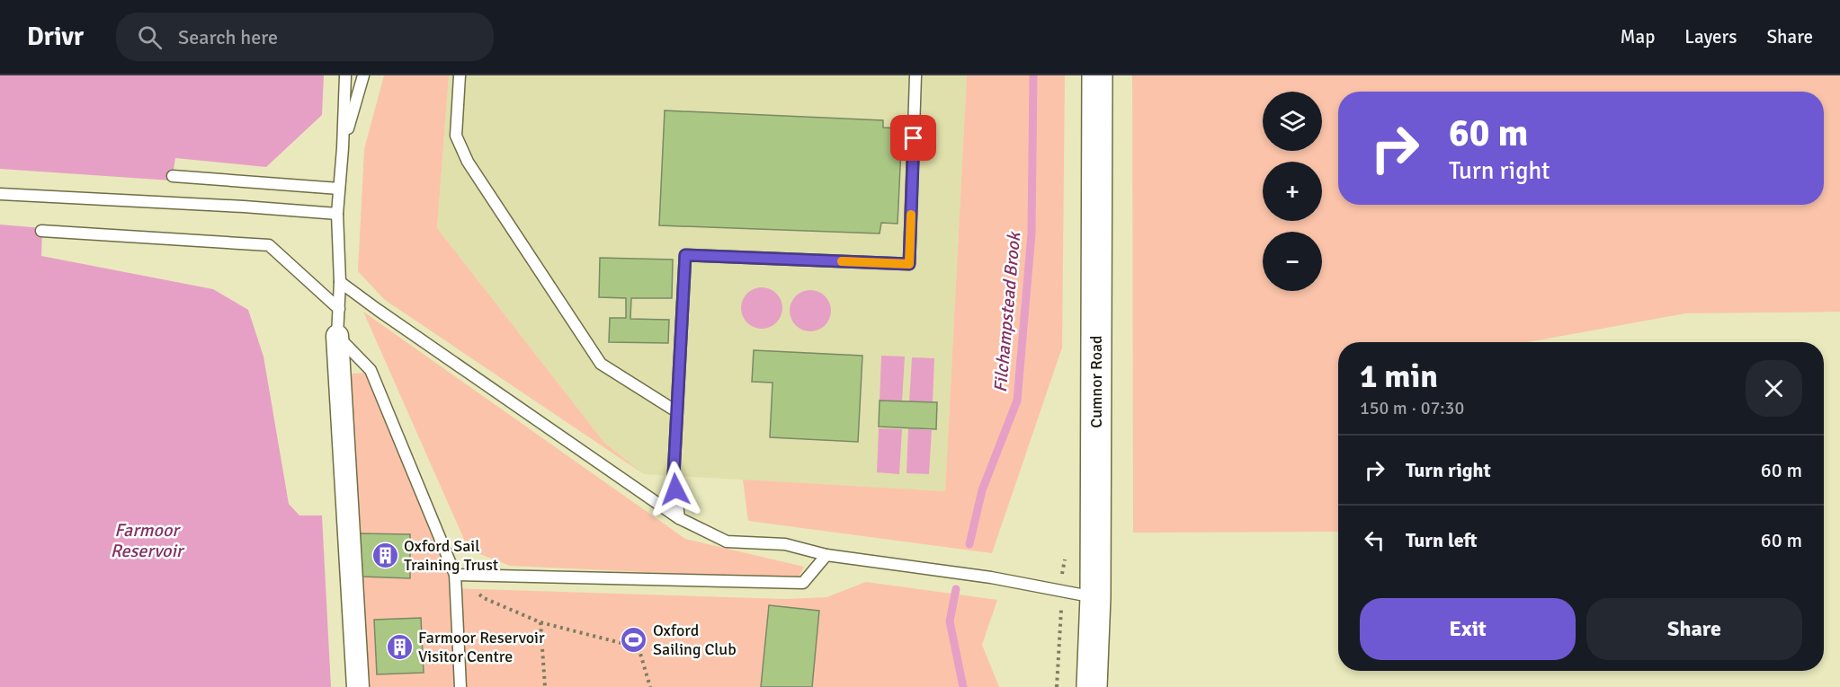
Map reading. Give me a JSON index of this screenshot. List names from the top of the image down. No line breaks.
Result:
{"streets":{"main road":["Cumnor Road"]},"water":["Filchampstead Brook","Farmoor Reservoir"],"places":{"building":["Oxford Sail Training Trust","Farmoor Reservoir Visitor Centre"],"sports":["Oxford Sailing Club"]},"page":{"header":"Drivr","search":"Search here","nav":["Map","Layers","Share"],"map_buttons":["+","−"],"turn":["60 m","Turn right"],"heading":["1 min","150 m · 07:30"],"list":[{"name":"Turn right","value":"60 m"},{"name":"Turn left","value":"60 m"}],"buttons":["Exit","Share"]}}
